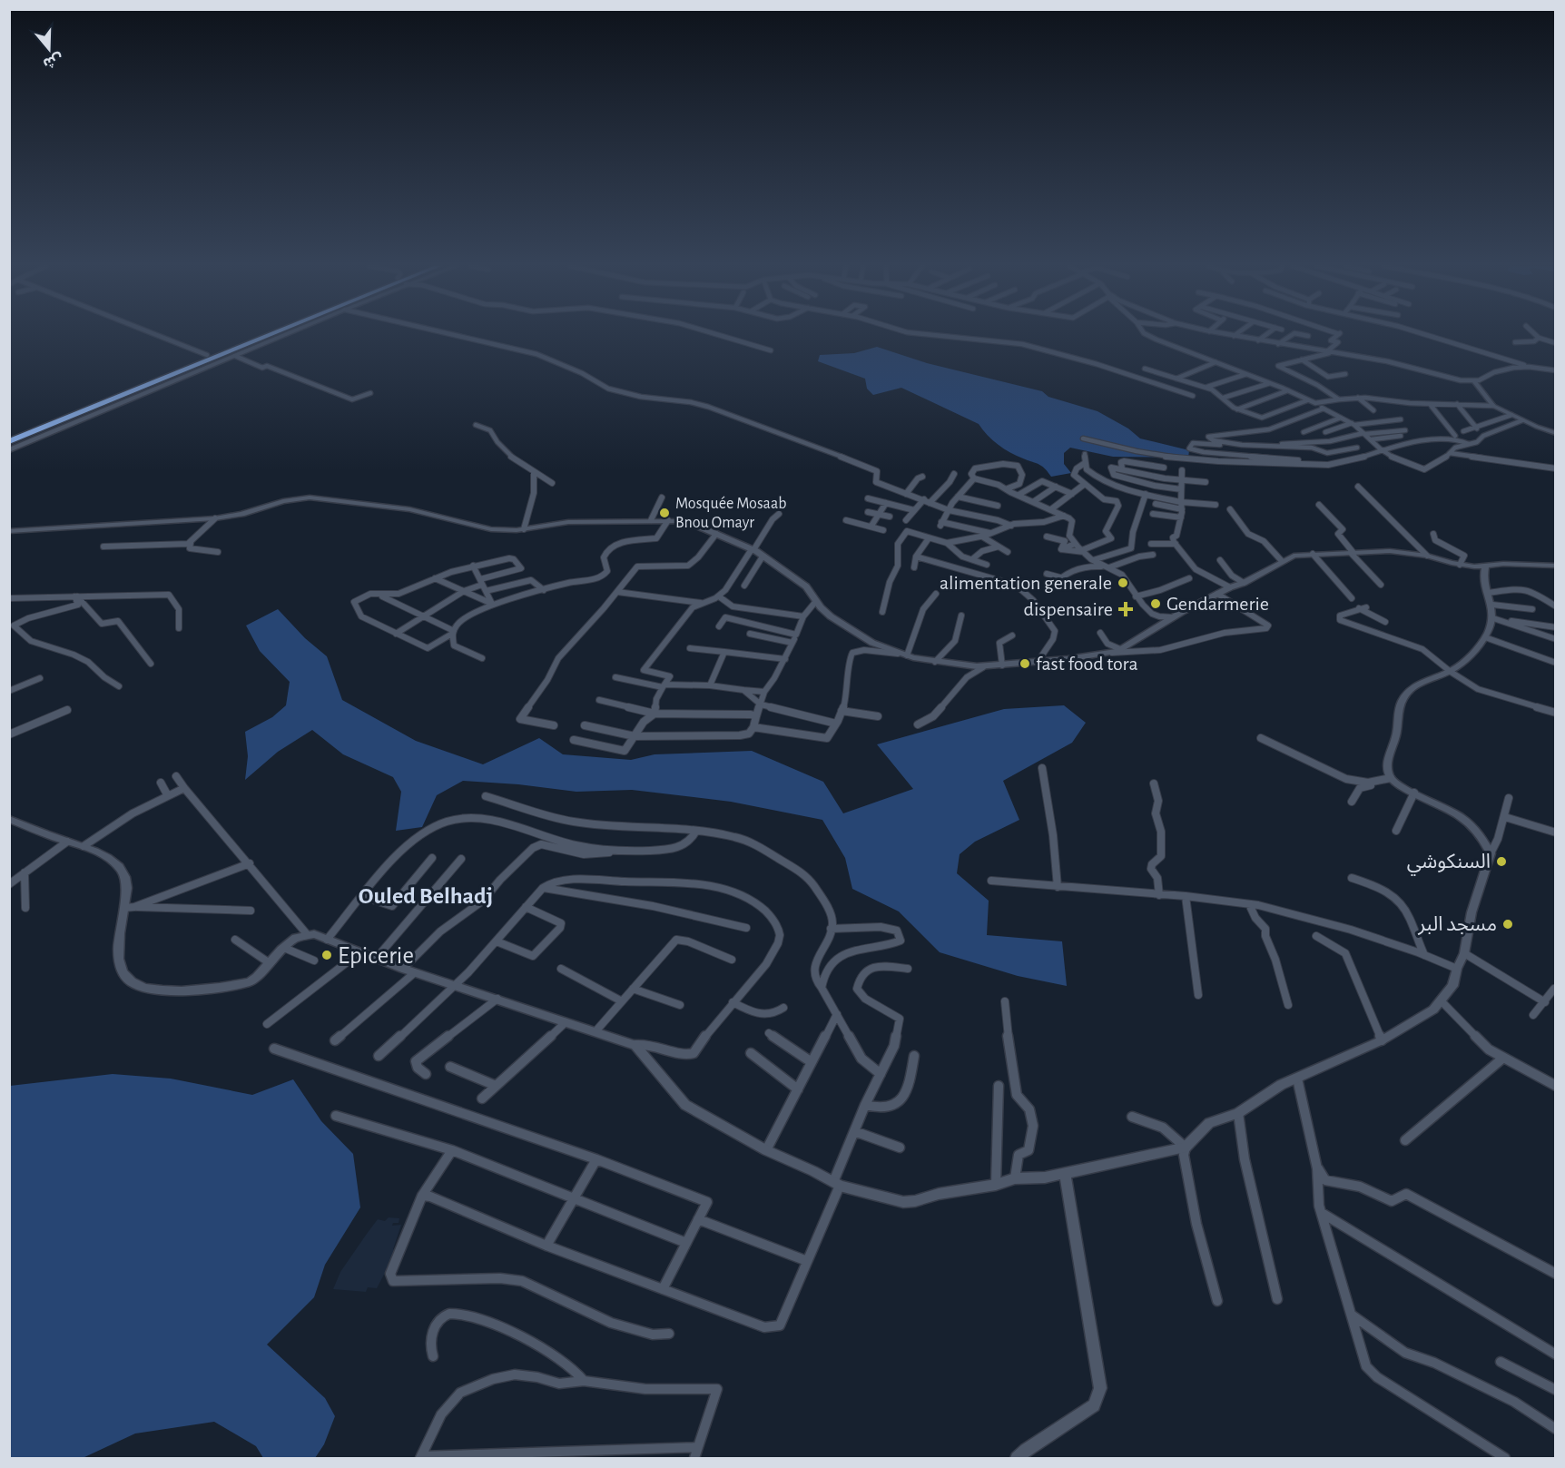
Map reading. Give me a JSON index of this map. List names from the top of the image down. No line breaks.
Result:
{"districts":["Ouled Belhadj"],"places":{"other":["Mosquée Mosaab Bnou Omayr","alimentation generale","Gendarmerie","fast food tora","السنكوشي","مسجد البر","Epicerie"],"health":["dispensaire"]},"north":"bottom"}
